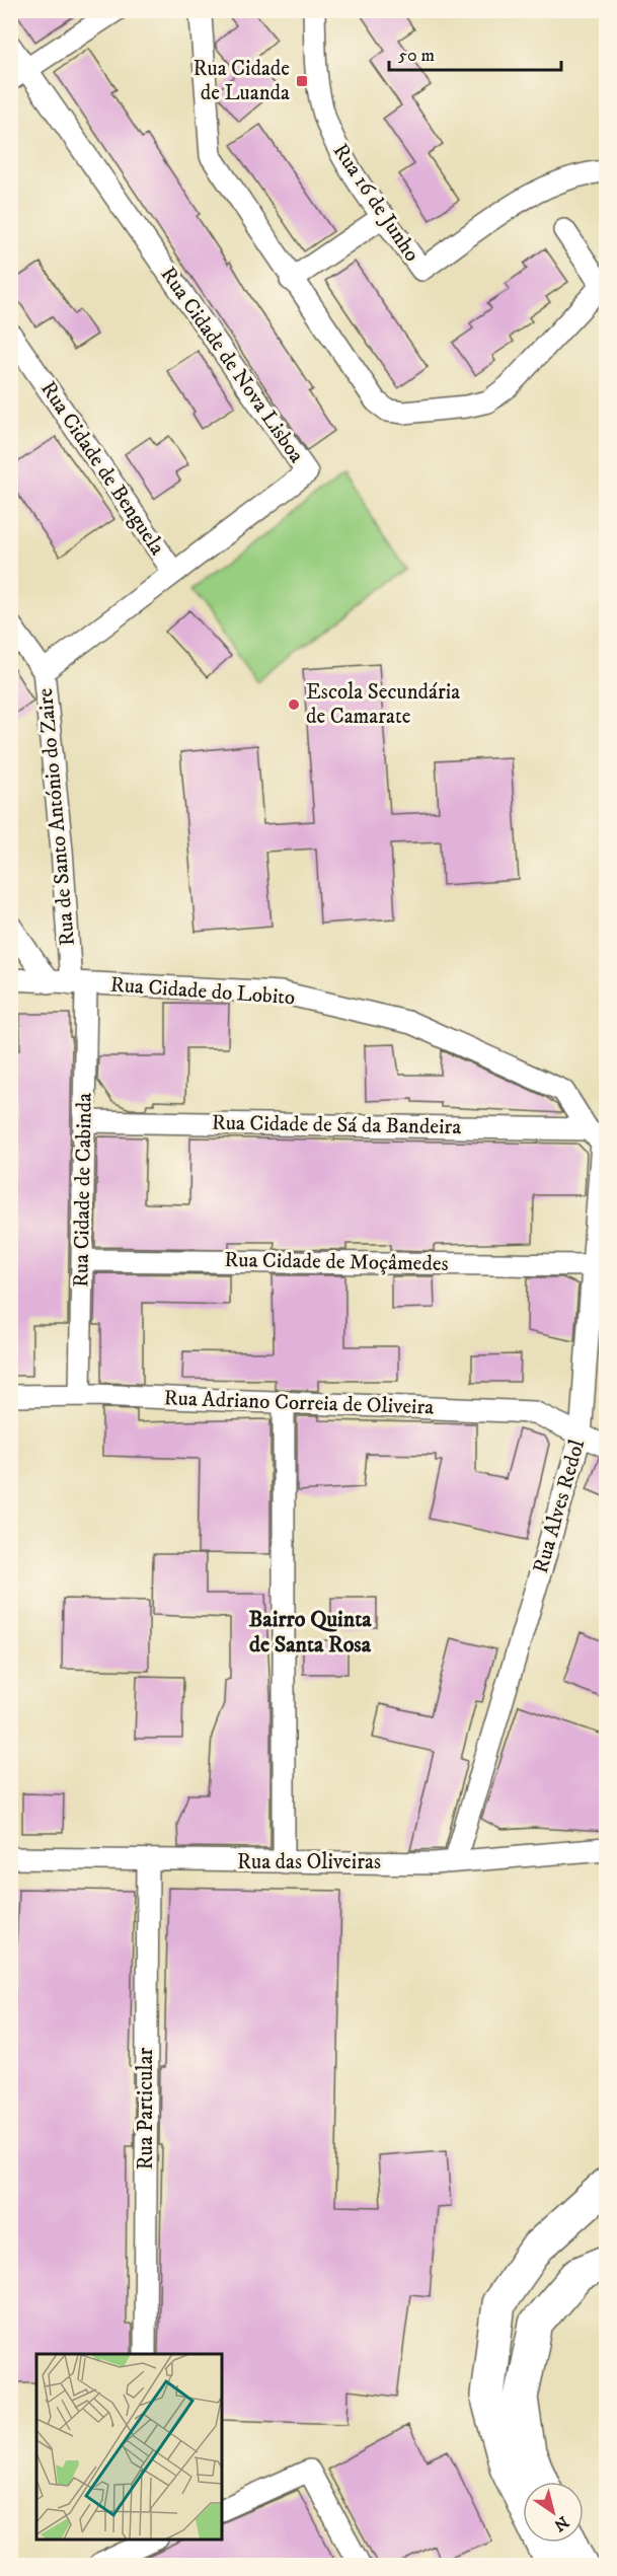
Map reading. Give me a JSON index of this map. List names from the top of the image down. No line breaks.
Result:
{"streets":{"street":["Rua 16 de Junho","Rua Cidade de Nova Lisboa","Rua Cidade de Benguela","Rua de Santo António do Zaire","Rua Cidade do Lobito","Rua Cidade de Sá da Bandeira","Rua Cidade de Cabinda","Rua Cidade de Moçâmedes","Rua Adriano Correia de Oliveira","Rua Alves Redol","Rua das Oliveiras","Rua Particular"]},"crossings":[["Rua Cidade de Nova Lisboa","Rua Cidade de Benguela"],["Rua Cidade de Nova Lisboa","Rua de Santo António do Zaire"],["Rua de Santo António do Zaire","Rua Cidade do Lobito"],["Rua de Santo António do Zaire","Rua Cidade de Cabinda"],["Rua Cidade do Lobito","Rua Cidade de Sá da Bandeira"],["Rua Cidade do Lobito","Rua Cidade de Cabinda"],["Rua Cidade do Lobito","Rua Alves Redol"],["Rua Cidade de Sá da Bandeira","Rua Cidade de Cabinda"],["Rua Cidade de Sá da Bandeira","Rua Alves Redol"],["Rua Cidade de Cabinda","Rua Cidade de Moçâmedes"],["Rua Cidade de Cabinda","Rua Adriano Correia de Oliveira"],["Rua Cidade de Moçâmedes","Rua Alves Redol"],["Rua Adriano Correia de Oliveira","Rua Alves Redol"],["Rua Alves Redol","Rua das Oliveiras"],["Rua das Oliveiras","Rua Particular"]],"districts":["Bairro Quinta de Santa Rosa"],"places":{"transit":["Rua Cidade de Luanda"],"other":["Escola Secundária de Camarate"]},"scale_bar":"50 m","north":"bottom right"}
